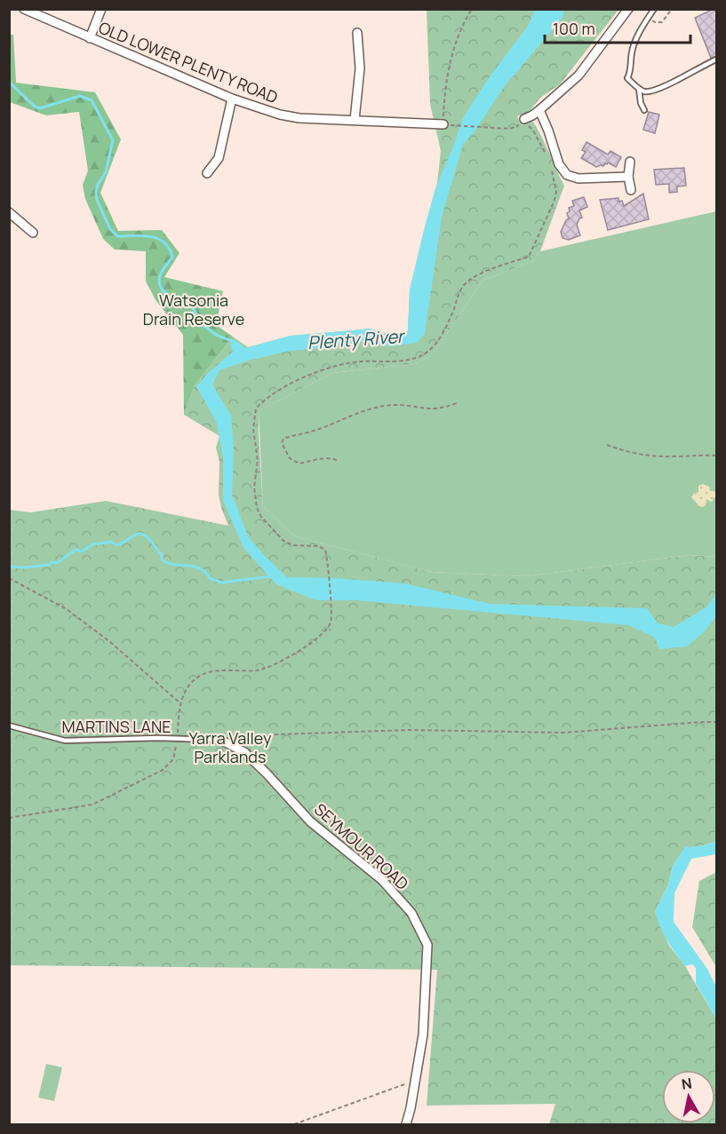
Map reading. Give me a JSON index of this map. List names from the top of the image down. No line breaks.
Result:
{"streets":{"street":["OLD LOWER PLENTY ROAD","SEYMOUR ROAD"],"lane":["MARTINS LANE"]},"crossings":[["MARTINS LANE","SEYMOUR ROAD"]],"water":["Plenty River"],"parks":["Watsonia Drain Reserve","Yarra Valley Parklands"],"scale_bar":"100 m","north":"top"}
